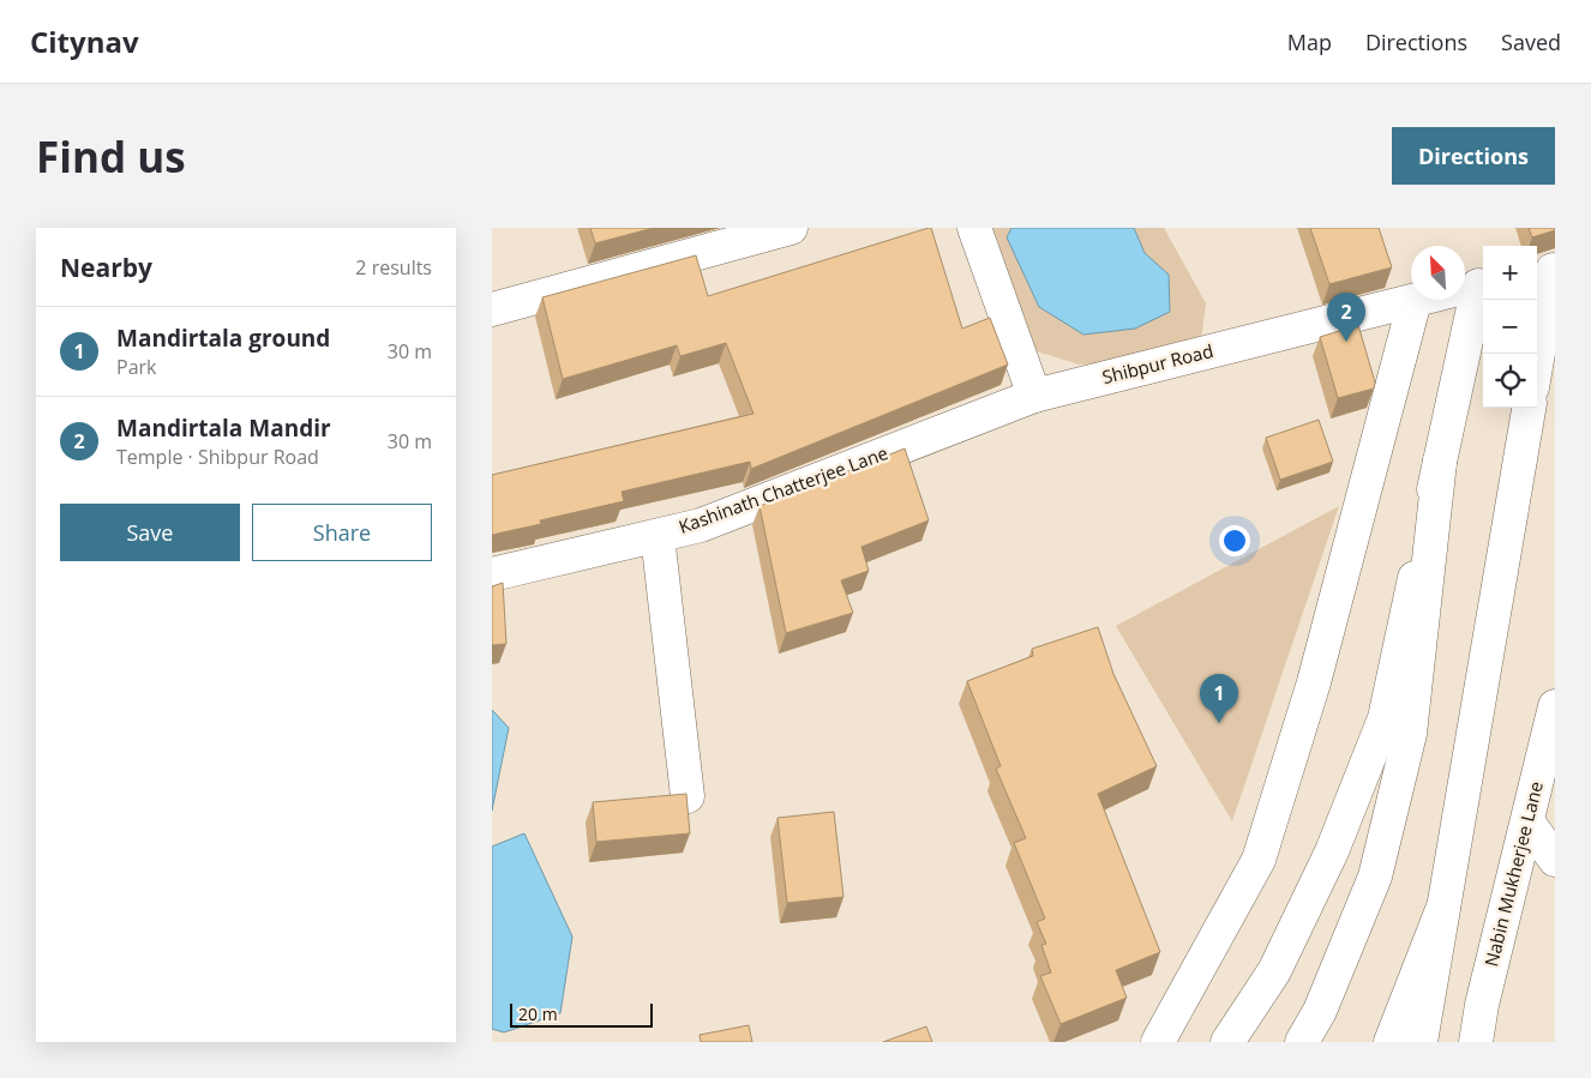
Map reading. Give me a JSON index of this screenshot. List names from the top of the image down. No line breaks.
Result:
{"streets":{"main road":["Shibpur Road","Kashinath Chatterjee Lane","Nabin Mukherjee Lane"]},"crossings":[["Shibpur Road","Kashinath Chatterjee Lane"]],"scale_bar":"20 m","north":"top left","page":{"header":"Citynav","nav":["Map","Directions","Saved"],"buttons":["Directions",["Save","Share"]],"title":"Find us","heading":["Nearby","2 results"],"map_buttons":["+","−"],"pins":["2","1"],"list":[{"mark":"1","name":"Mandirtala ground","note":"Park","value":"30 m"},{"mark":"2","name":"Mandirtala Mandir","note":"Temple · Shibpur Road","value":"30 m"}],"scale":"20 m"}}
